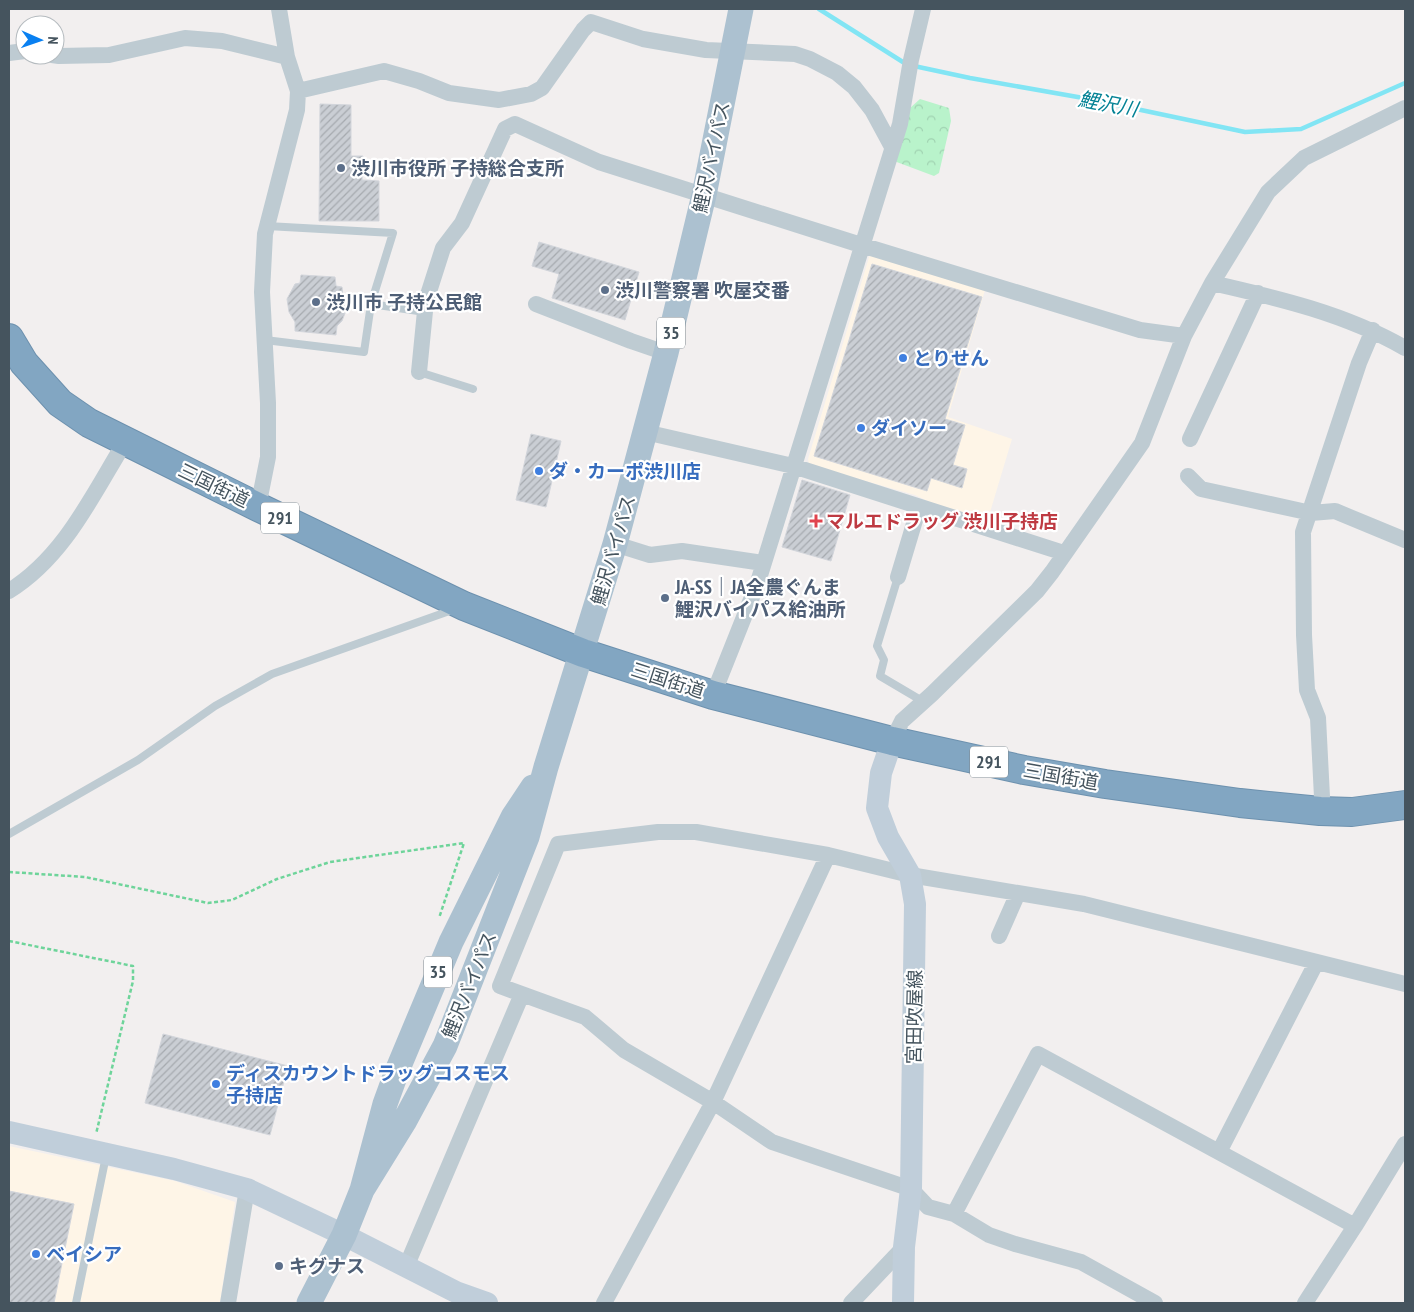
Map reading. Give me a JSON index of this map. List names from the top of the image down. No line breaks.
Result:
{"streets":{"highway":["三国街道","291"],"main road":["鯉沢バイパス","35","宮田吹屋線"]},"crossings":[["鯉沢バイパス","三国街道"],["三国街道","宮田吹屋線"]],"water":["鯉沢川"],"places":{"other":["渋川市役所 子持総合支所","渋川警察署 吹屋交番","渋川市 子持公民館","とりせん","ダイソー","ダ・カーポ渋川店","JA-SS｜JA全農ぐんま 鯉沢バイパス給油所","ディスカウントドラッグコスモス 子持店","ベイシア","キグナス"],"health":["マルエドラッグ 渋川子持店"]},"north":"right"}
